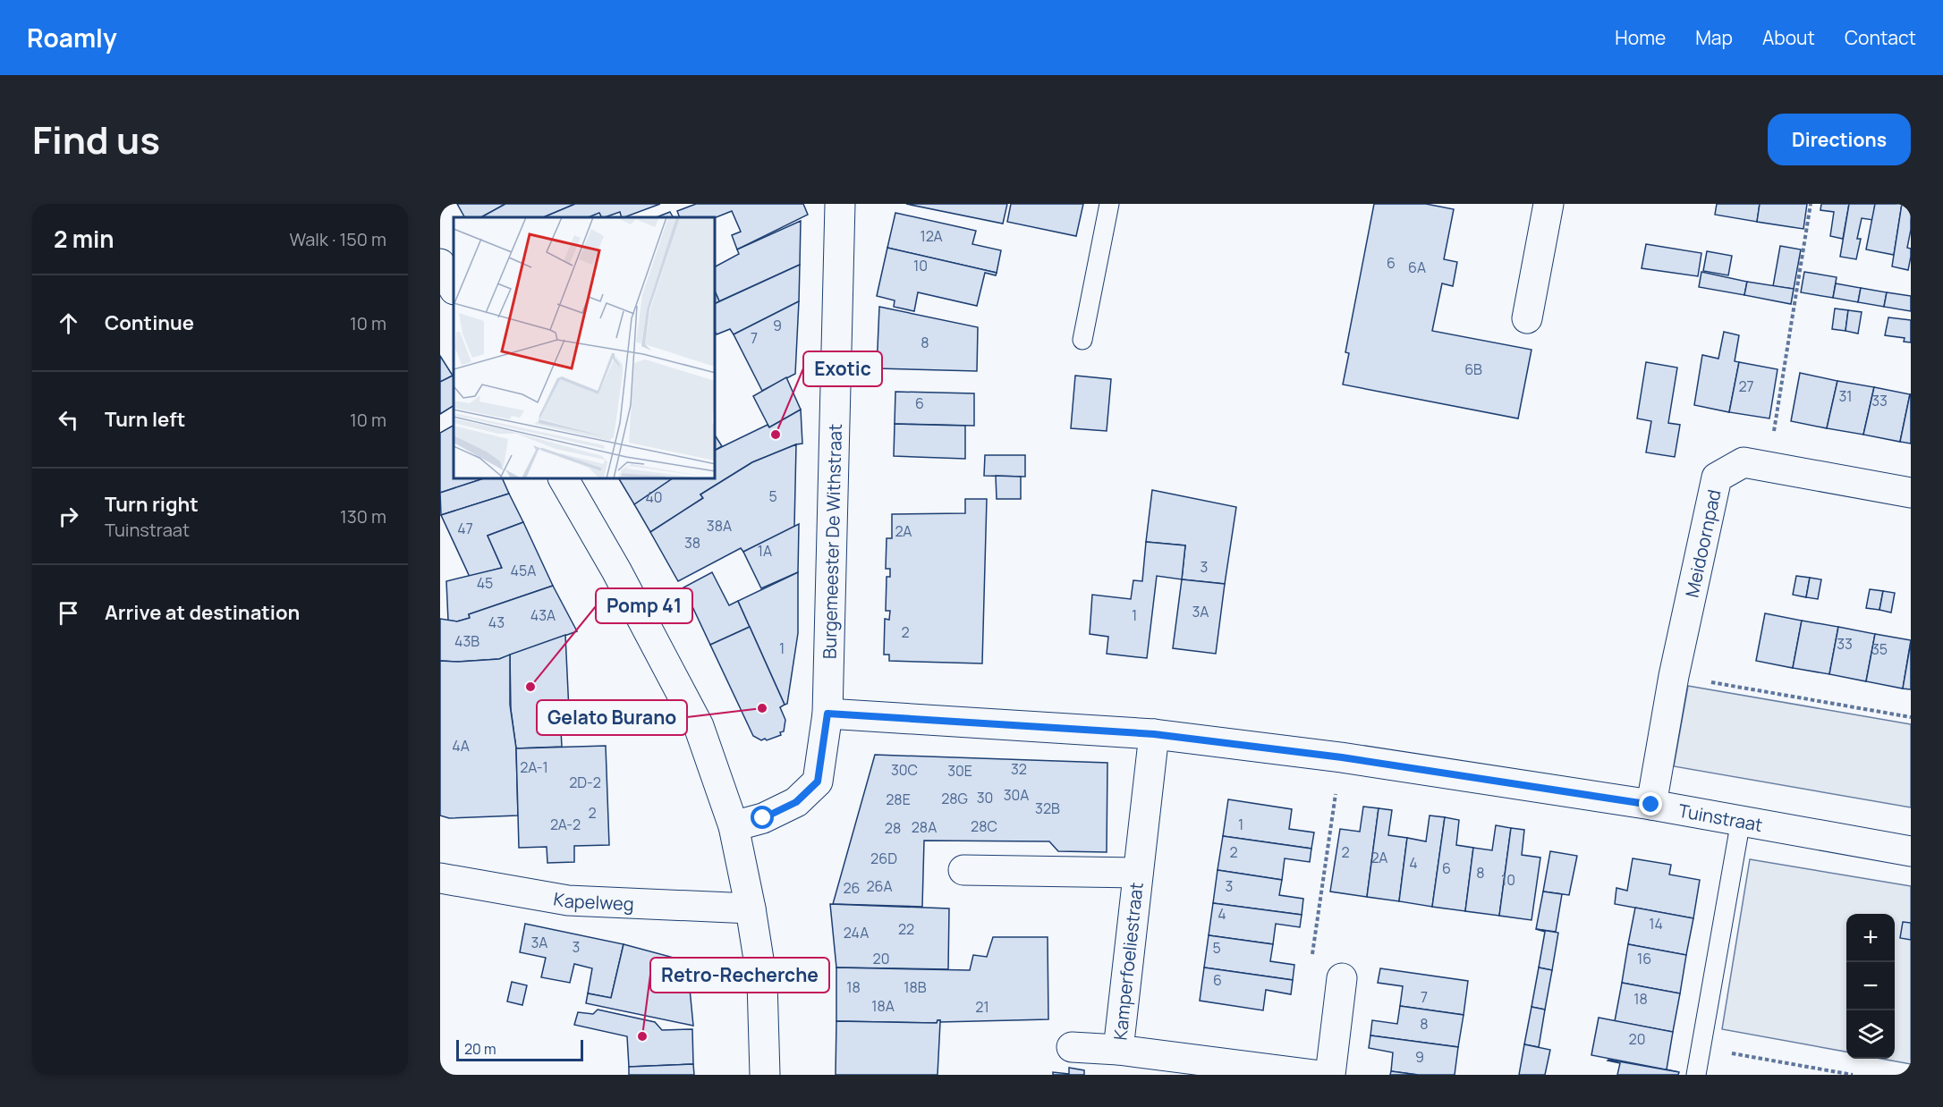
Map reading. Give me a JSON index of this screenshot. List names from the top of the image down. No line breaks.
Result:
{"streets":{"street":["Burgemeester De Withstraat","Meidoornpad","Tuinstraat","Kapelweg","Kamperfoeliestraat"]},"crossings":[["Burgemeester De Withstraat","Tuinstraat"],["Meidoornpad","Tuinstraat"],["Tuinstraat","Kamperfoeliestraat"]],"places":["Exotic","Pomp 41","Gelato Burano","Retro-Recherche"],"house_numbers":["12A","6","10","6A","9","7","8","6B","27","31","33","6","5","40","38A","47","2A","38","1A","3","45A","45","3A","43A","1","43","2","43B","33","1","35","4A","2A-1","32","30C","30E","2D-2","30A","30","28G","28E","32B","2","2A-2","1","28C","28A","28","2","2","2A","26D","4","6","8","10","26A","3","26","4","14","22","24A","3A","3","5","20","16","6","18","18B","7","18","18A","21","8","20","9"],"scale_bar":"20 m","page":{"header":"Roamly","nav":["Home","Map","About","Contact"],"title":"Find us","buttons":"Directions","heading":["2 min","Walk · 150 m"],"list":[["Continue","10 m"],["Turn left","10 m"],["Turn right","Tuinstraat","130 m"],"Arrive at destination"],"map_buttons":["+","−"],"scale":"20 m"}}
